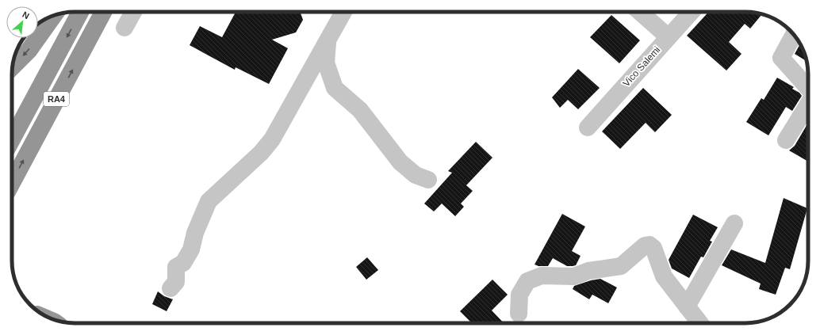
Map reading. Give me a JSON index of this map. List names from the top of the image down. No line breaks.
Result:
{"streets":{"highway":["RA4"],"street":["Vico Salemi"]},"north":"top right"}
